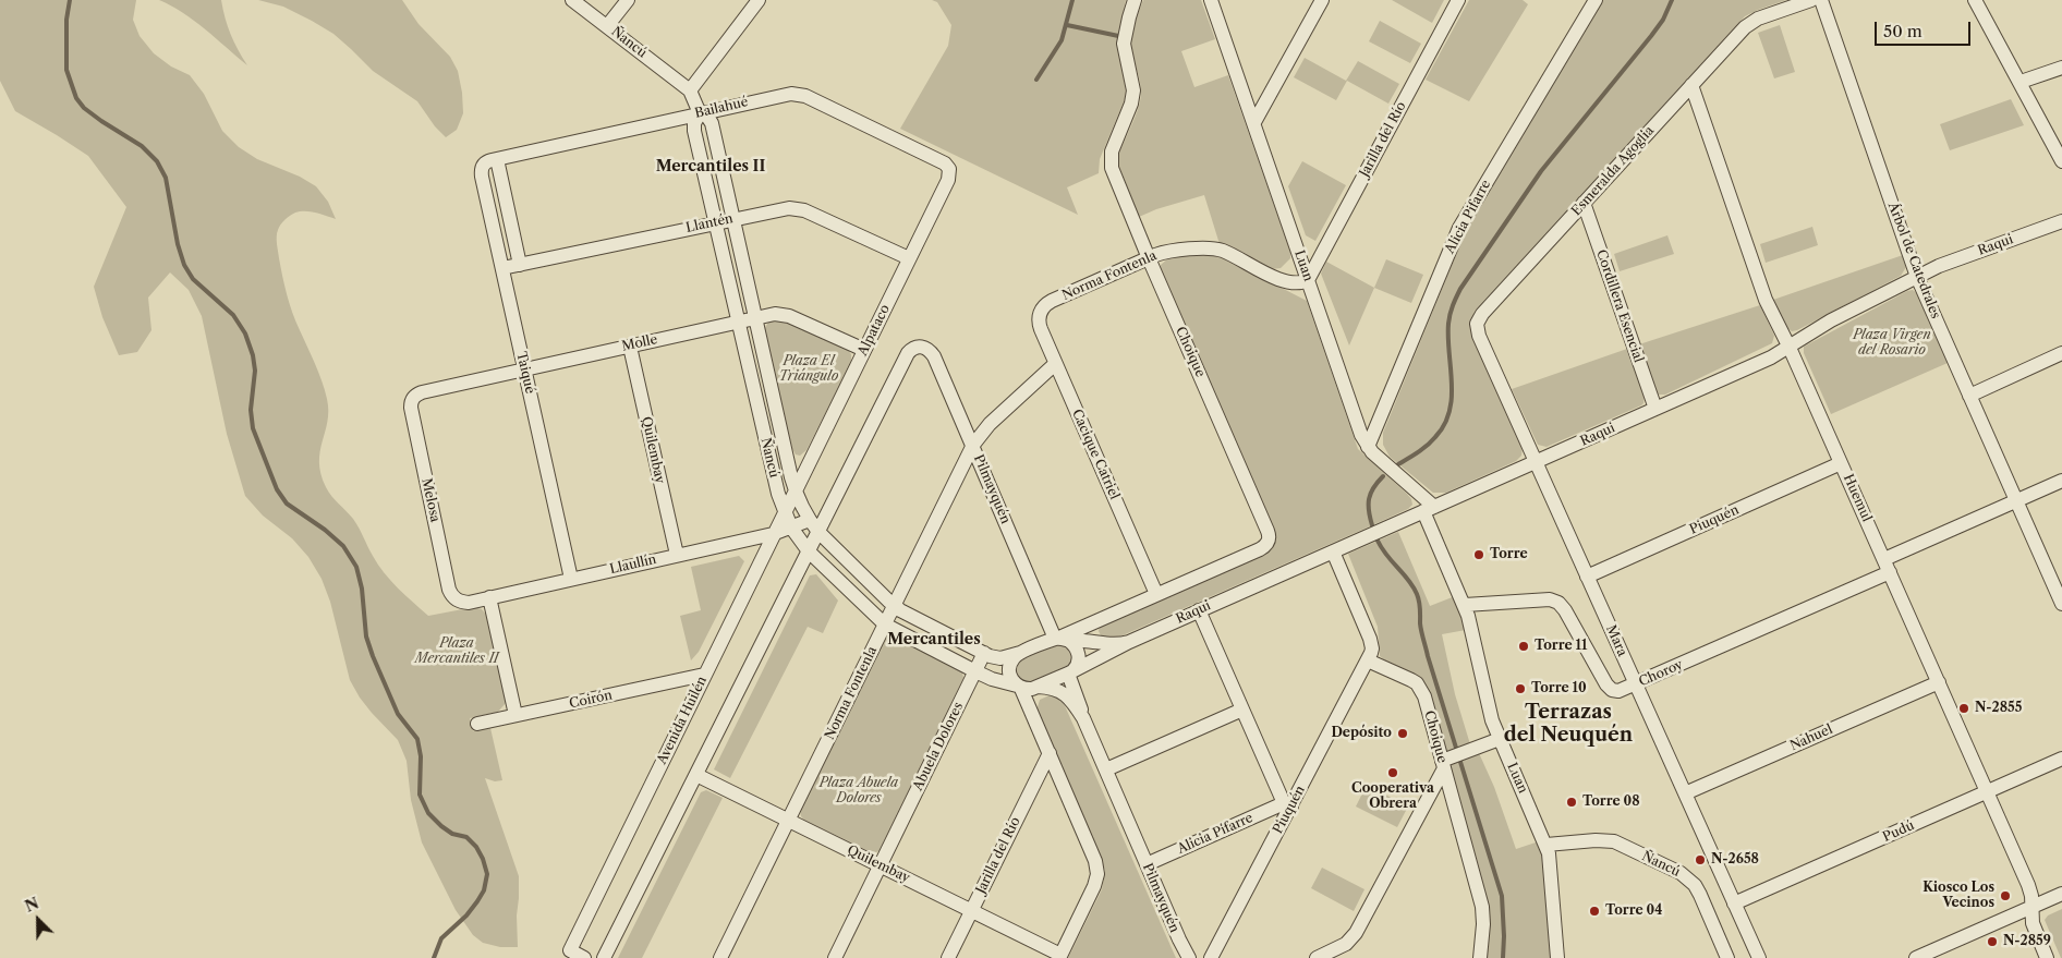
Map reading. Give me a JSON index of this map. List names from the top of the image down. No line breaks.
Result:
{"streets":{"street":["Ñancú","Bailahué","Jarilla del Río","Esmeralda Agoglia","Alicia Pifarre","Llantén","Raqui","Árbol de Catedrales","Luan","Norma Fontenla","Cordillera Esencial","Alpataco","Molle","Choique","Taiqué","Quilembay","Cacique Catriel","Pilmayquén","Huemul","Melosa","Piuquén","Llaullín","Mara","Choroy","Coirón","Avenida Huilén","Nahuel","Abuela Dolores","Pudú"]},"crossings":[["Ñancú","Bailahué"],["Ñancú","Llantén"],["Ñancú","Raqui"],["Ñancú","Luan"],["Ñancú","Norma Fontenla"],["Ñancú","Alpataco"],["Ñancú","Molle"],["Ñancú","Pilmayquén"],["Ñancú","Llaullín"],["Ñancú","Avenida Huilén"],["Ñancú","Abuela Dolores"],["Bailahué","Alpataco"],["Bailahué","Taiqué"],["Jarilla del Río","Luan"],["Jarilla del Río","Norma Fontenla"],["Jarilla del Río","Quilembay"],["Esmeralda Agoglia","Cordillera Esencial"],["Esmeralda Agoglia","Huemul"],["Esmeralda Agoglia","Mara"],["Alicia Pifarre","Luan"],["Alicia Pifarre","Pilmayquén"],["Alicia Pifarre","Piuquén"],["Llantén","Alpataco"],["Llantén","Taiqué"],["Raqui","Árbol de Catedrales"],["Raqui","Luan"],["Raqui","Cordillera Esencial"],["Raqui","Choique"],["Raqui","Cacique Catriel"],["Raqui","Pilmayquén"],["Raqui","Huemul"],["Raqui","Mara"],["Luan","Norma Fontenla"],["Luan","Choroy"],["Norma Fontenla","Choique"],["Norma Fontenla","Quilembay"],["Norma Fontenla","Cacique Catriel"],["Norma Fontenla","Pilmayquén"],["Alpataco","Molle"],["Alpataco","Avenida Huilén"],["Molle","Taiqué"],["Molle","Quilembay"],["Molle","Melosa"],["Choique","Piuquén"],["Taiqué","Llaullín"],["Quilembay","Llaullín"],["Quilembay","Abuela Dolores"],["Huemul","Piuquén"],["Huemul","Choroy"],["Huemul","Nahuel"],["Huemul","Pudú"],["Melosa","Llaullín"],["Piuquén","Mara"],["Llaullín","Avenida Huilén"],["Mara","Choroy"],["Mara","Nahuel"],["Mara","Pudú"],["Coirón","Avenida Huilén"]],"districts":["Mercantiles II","Mercantiles","Terrazas del Neuquén"],"parks":["Plaza Virgen del Rosario","Plaza El Triángulo","Plaza Mercantiles II","Plaza Abuela Dolores"],"places":["Torre","Torre 11","Torre 10","N-2855","Depósito","Cooperativa Obrera","Torre 08","N-2658","Kiosco Los Vecinos","Torre 04","N-2859"],"scale_bar":"50 m","north":"top left"}
